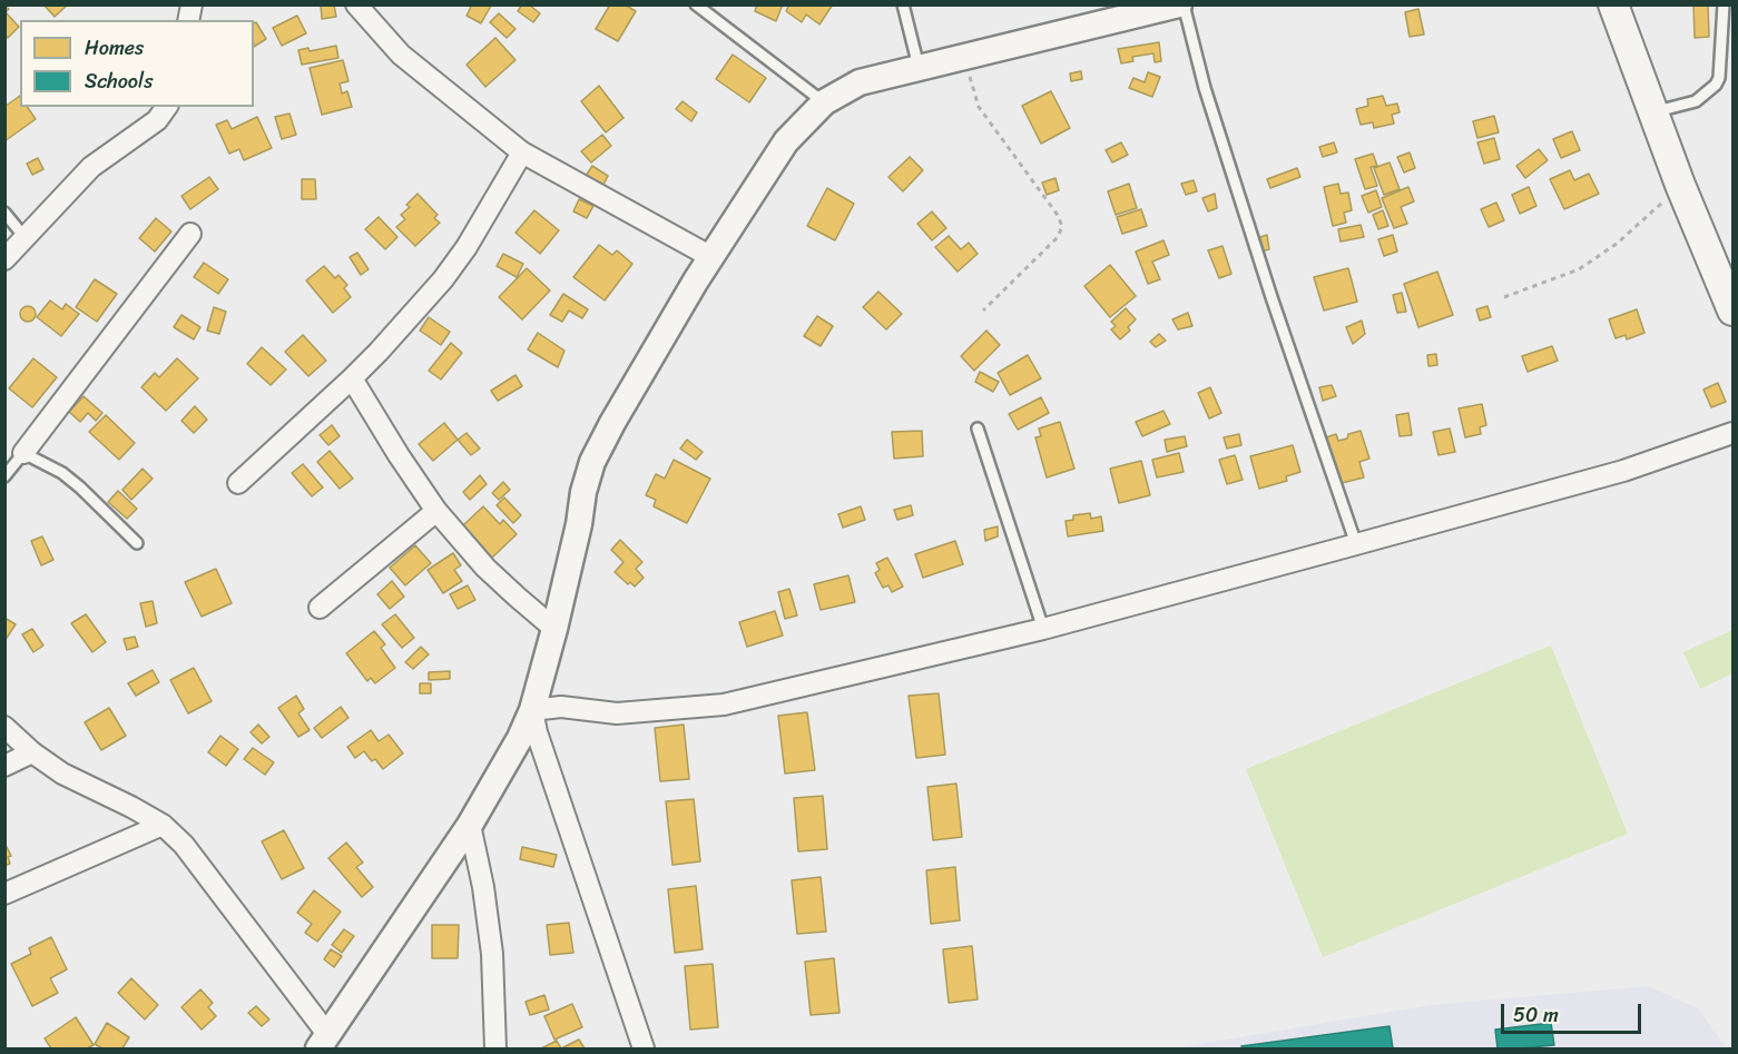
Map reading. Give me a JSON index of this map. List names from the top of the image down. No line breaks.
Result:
{"legend":["Homes","Schools"],"scale_bar":"50 m"}
